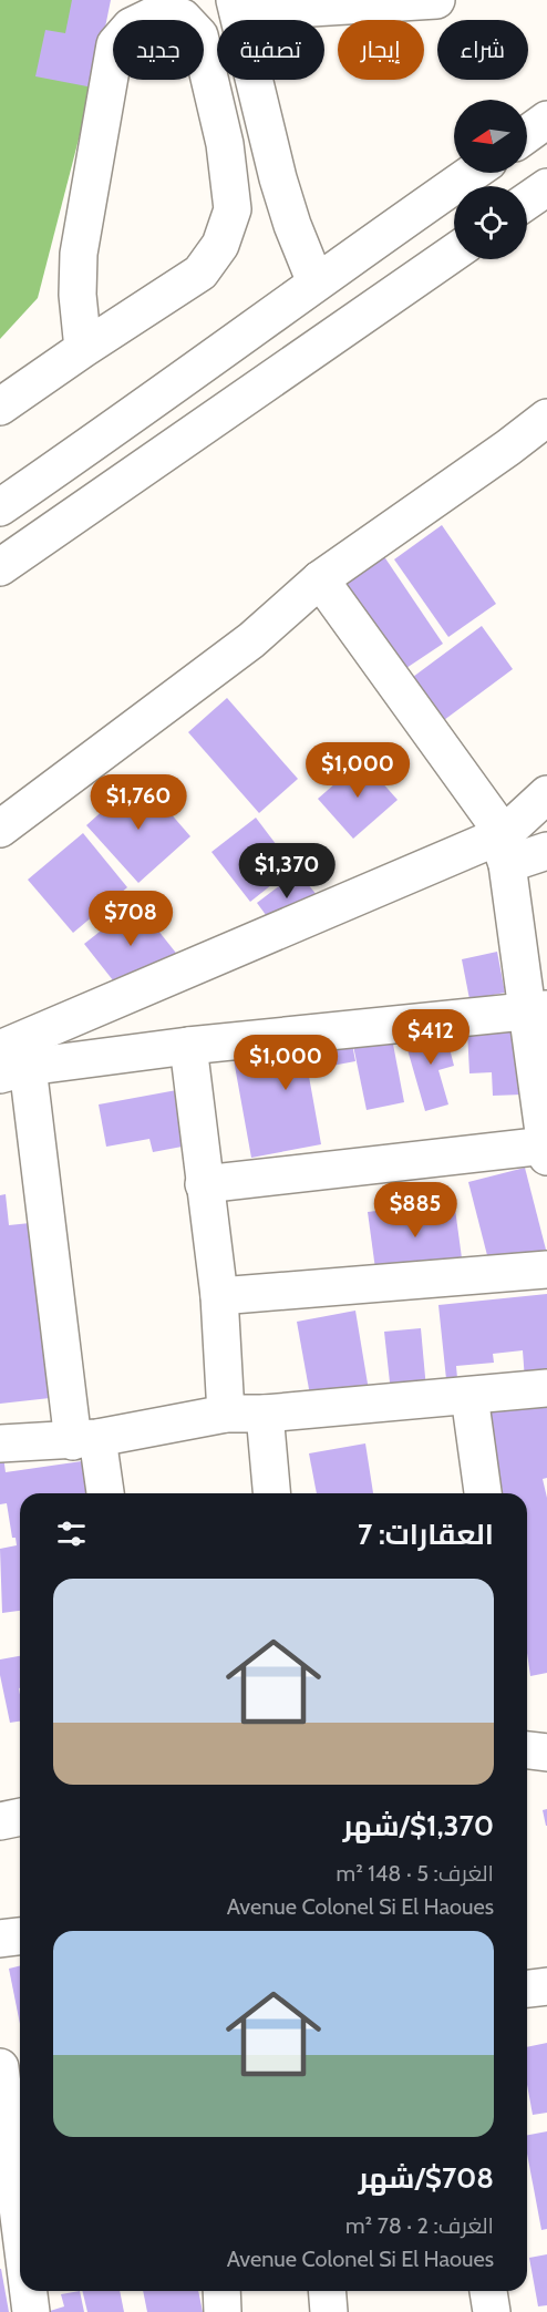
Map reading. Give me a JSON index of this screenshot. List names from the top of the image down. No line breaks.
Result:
{"north":"left","page":{"chip":["شراء","إيجار","تصفية","جديد"],"price":["$1,000","$1,760","$1,370","$708","$412","$1,000","$885"],"heading":"العقارات: 7","list":[{"name":"$1,370/شهر","note":"الغرف: 5 · 148 m² · Avenue Colonel Si El Haoues"},{"name":"$708/شهر","note":"الغرف: 2 · 78 m² · Avenue Colonel Si El Haoues"}]}}
